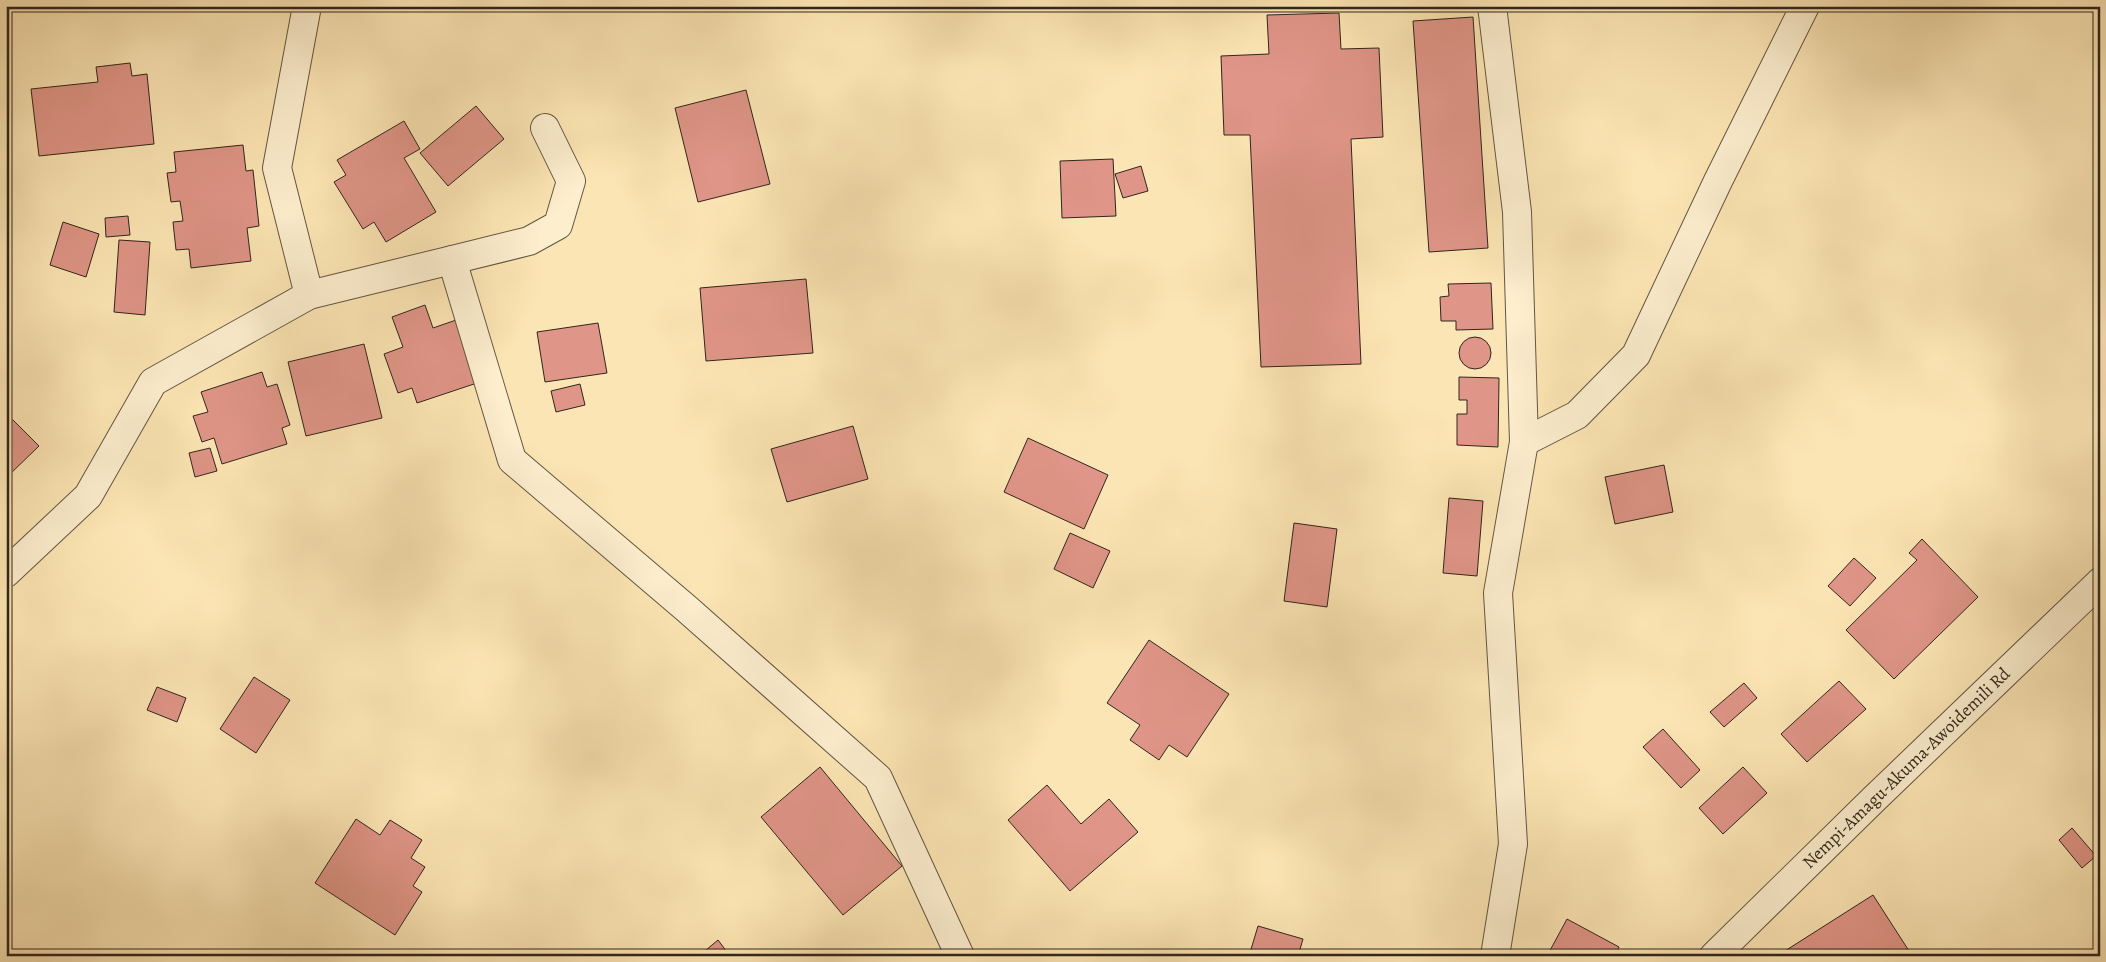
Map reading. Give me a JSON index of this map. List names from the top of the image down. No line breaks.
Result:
{"streets":{"street":["Nempi-Amagu-Akuma-Awoidemili Rd"]}}
